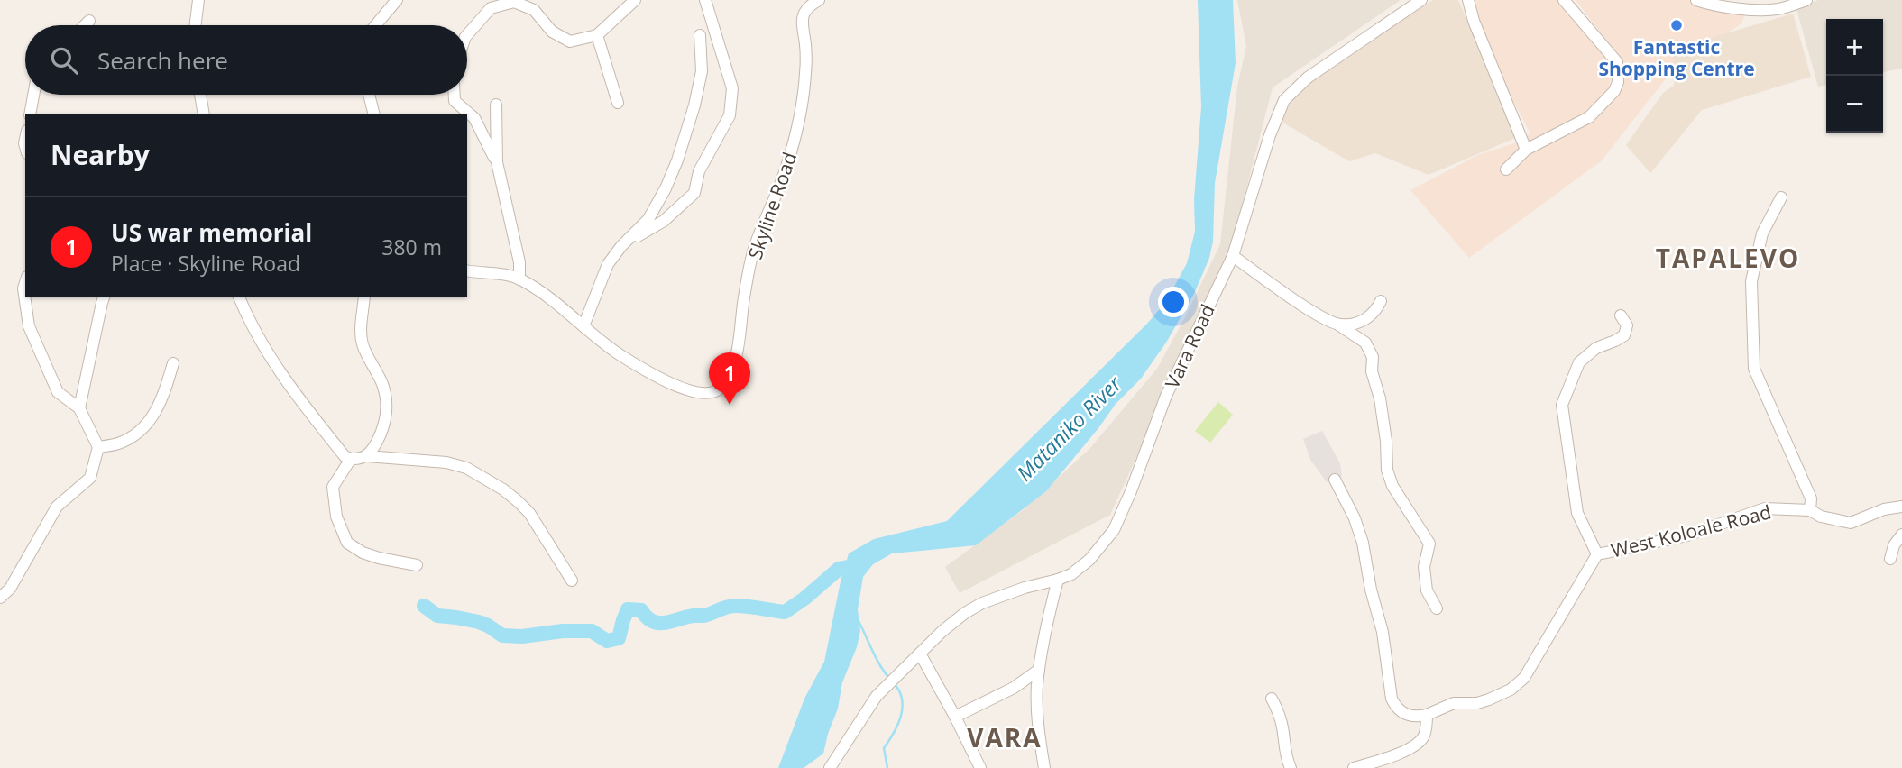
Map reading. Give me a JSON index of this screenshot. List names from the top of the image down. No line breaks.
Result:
{"streets":{"street":["Skyline Road","Vara Road","West Koloale Road"]},"districts":["TAPALEVO","VARA"],"water":["Mataniko River"],"places":["Fantastic Shopping Centre"],"page":{"map_buttons":["+","−"],"search":"Search here","heading":"Nearby","list":[{"mark":"1","name":"US war memorial","note":"Place · Skyline Road","value":"380 m"}],"pins":"1"}}
